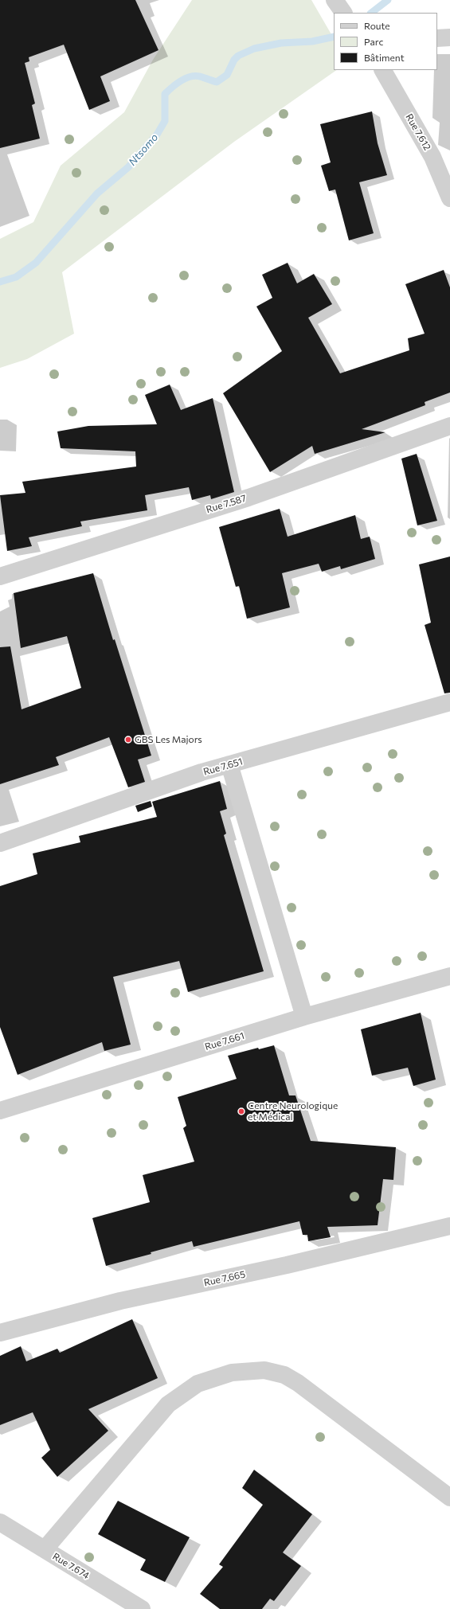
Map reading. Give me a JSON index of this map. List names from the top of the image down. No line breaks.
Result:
{"streets":{"street":["Rue 7.612","Rue 7.587","Rue 7.651","Rue 7.661","Rue 7.665","Rue 7.674"]},"water":["Ntsomo"],"places":["GBS Les Majors","Centre Neurologique et Médical"],"legend":["Route","Parc","Bâtiment"]}
